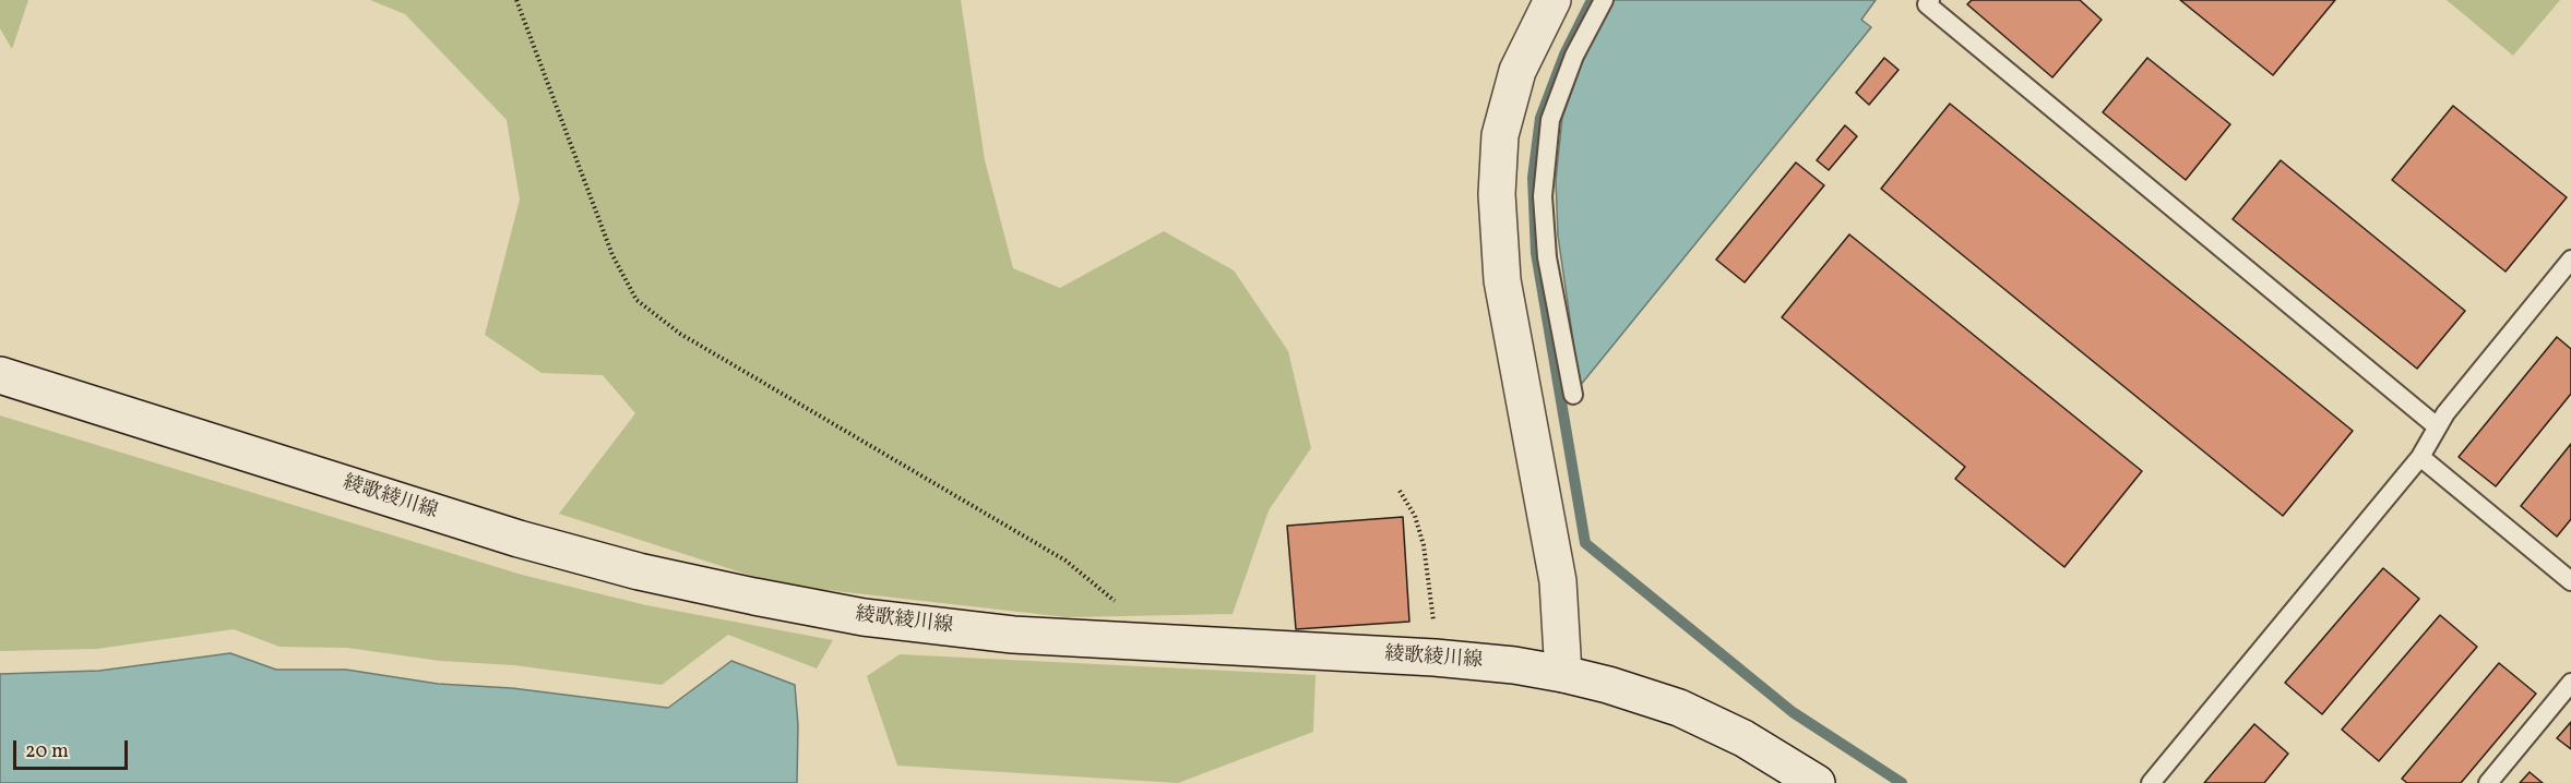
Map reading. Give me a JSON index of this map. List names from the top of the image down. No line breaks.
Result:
{"streets":{"main road":["綾歌綾川線"]},"scale_bar":"20 m"}
